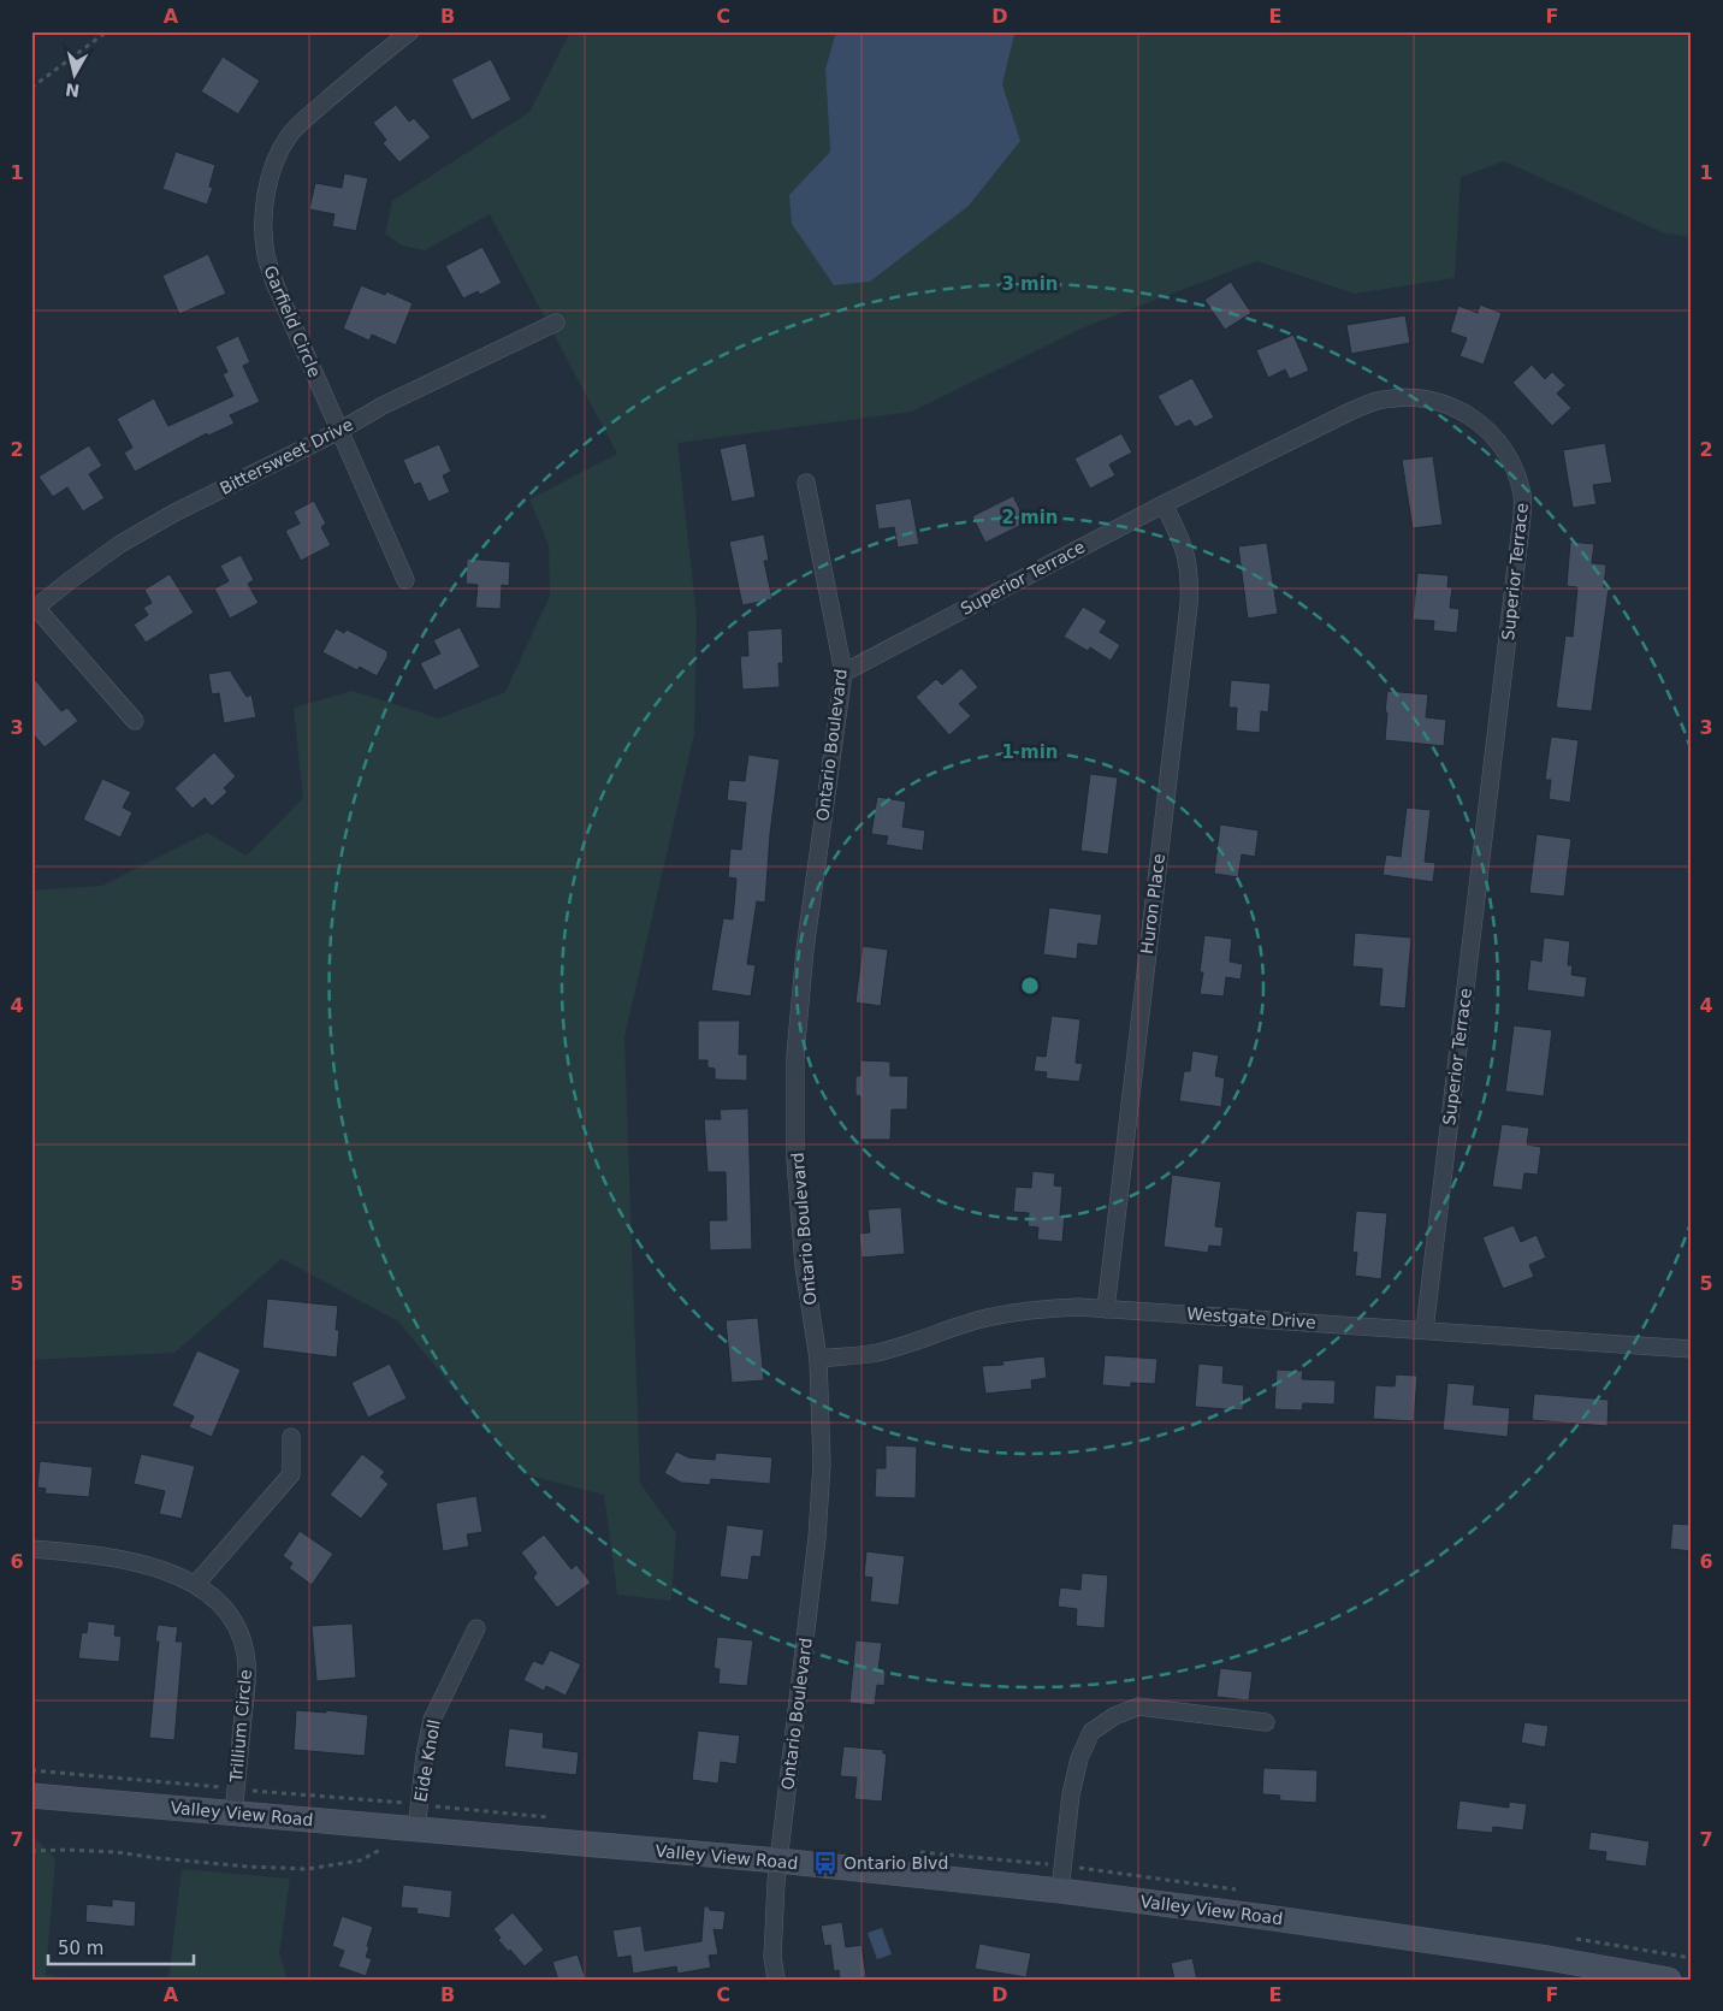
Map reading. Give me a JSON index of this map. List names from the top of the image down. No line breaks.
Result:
{"streets":{"main road":["Valley View Road"],"street":["Garfield Circle","Bittersweet Drive","Superior Terrace","Ontario Boulevard","Huron Place","Westgate Drive","Trillium Circle","Eide Knoll"]},"crossings":[["Garfield Circle","Bittersweet Drive"],["Superior Terrace","Ontario Boulevard"],["Superior Terrace","Huron Place"],["Superior Terrace","Westgate Drive"],["Ontario Boulevard","Westgate Drive"],["Ontario Boulevard","Valley View Road"],["Huron Place","Westgate Drive"],["Trillium Circle","Valley View Road"],["Eide Knoll","Valley View Road"]],"places":{"bus stop":["Ontario Blvd"]},"scale_bar":"50 m","north":"bottom","grid":{"columns":["A","B","C","D","E","F"],"rows":["1","2","3","4","5","6","7"]},"rings":["3 min","2 min","1 min"]}
